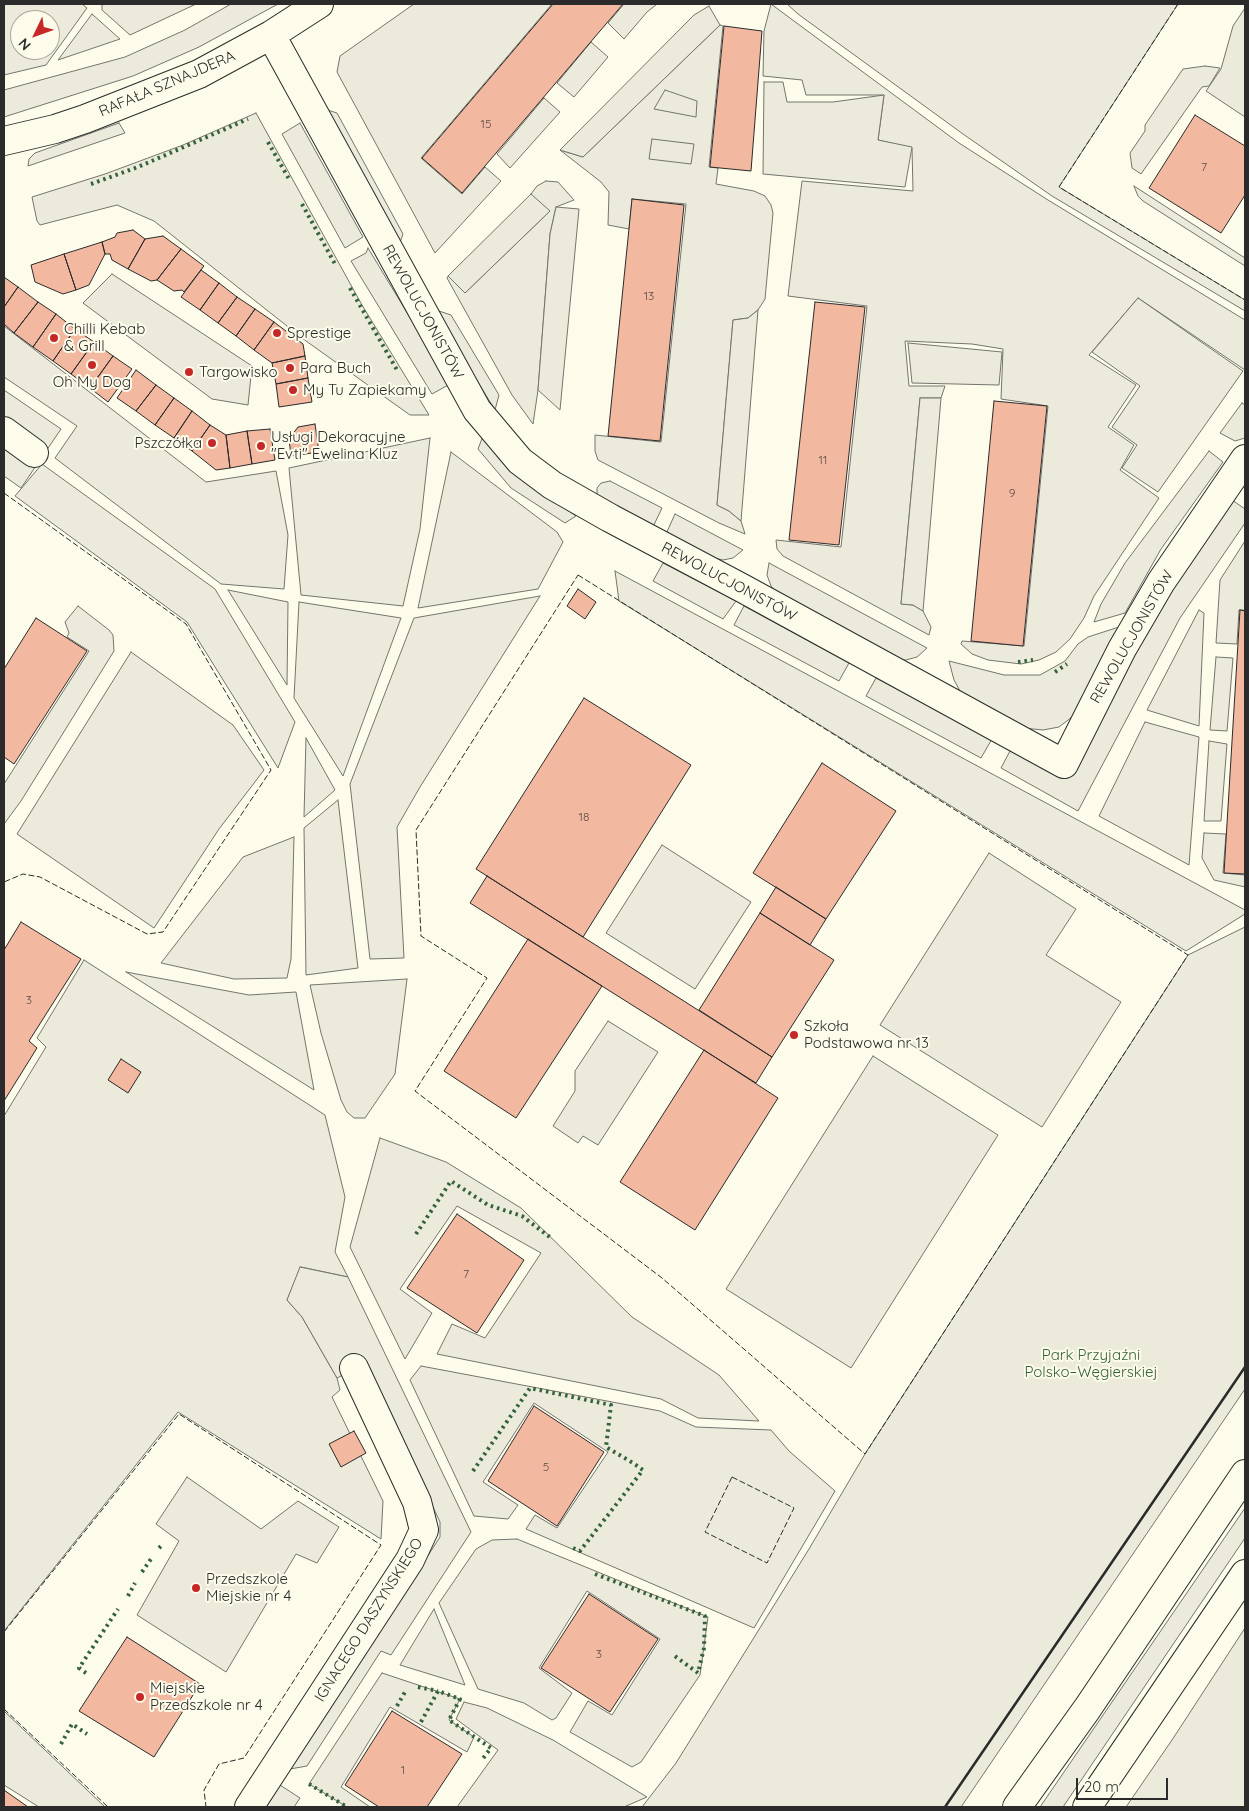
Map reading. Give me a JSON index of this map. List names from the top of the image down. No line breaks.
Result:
{"streets":{"street":["RAFAŁA SZNAJDERA","REWOLUCJONISTÓW","IGNACEGO DASZYŃSKIEGO"]},"crossings":[["RAFAŁA SZNAJDERA","REWOLUCJONISTÓW"]],"parks":["Park Przyjaźni Polsko–Węgierskiej"],"places":["Sprestige","Chilli Kebab & Grill","Oh My Dog","Para Buch","Targowisko","My Tu Zapiekamy","Pszczółka","Usługi Dekoracyjne \"Evti\" Ewelina Kluz","Szkoła Podstawowa nr 13","Przedszkole Miejskie nr 4","Miejskie Przedszkole nr 4"],"house_numbers":["15","7","13","11","9","18","3","7","5","3","1"],"scale_bar":"20 m","north":"bottom left"}
